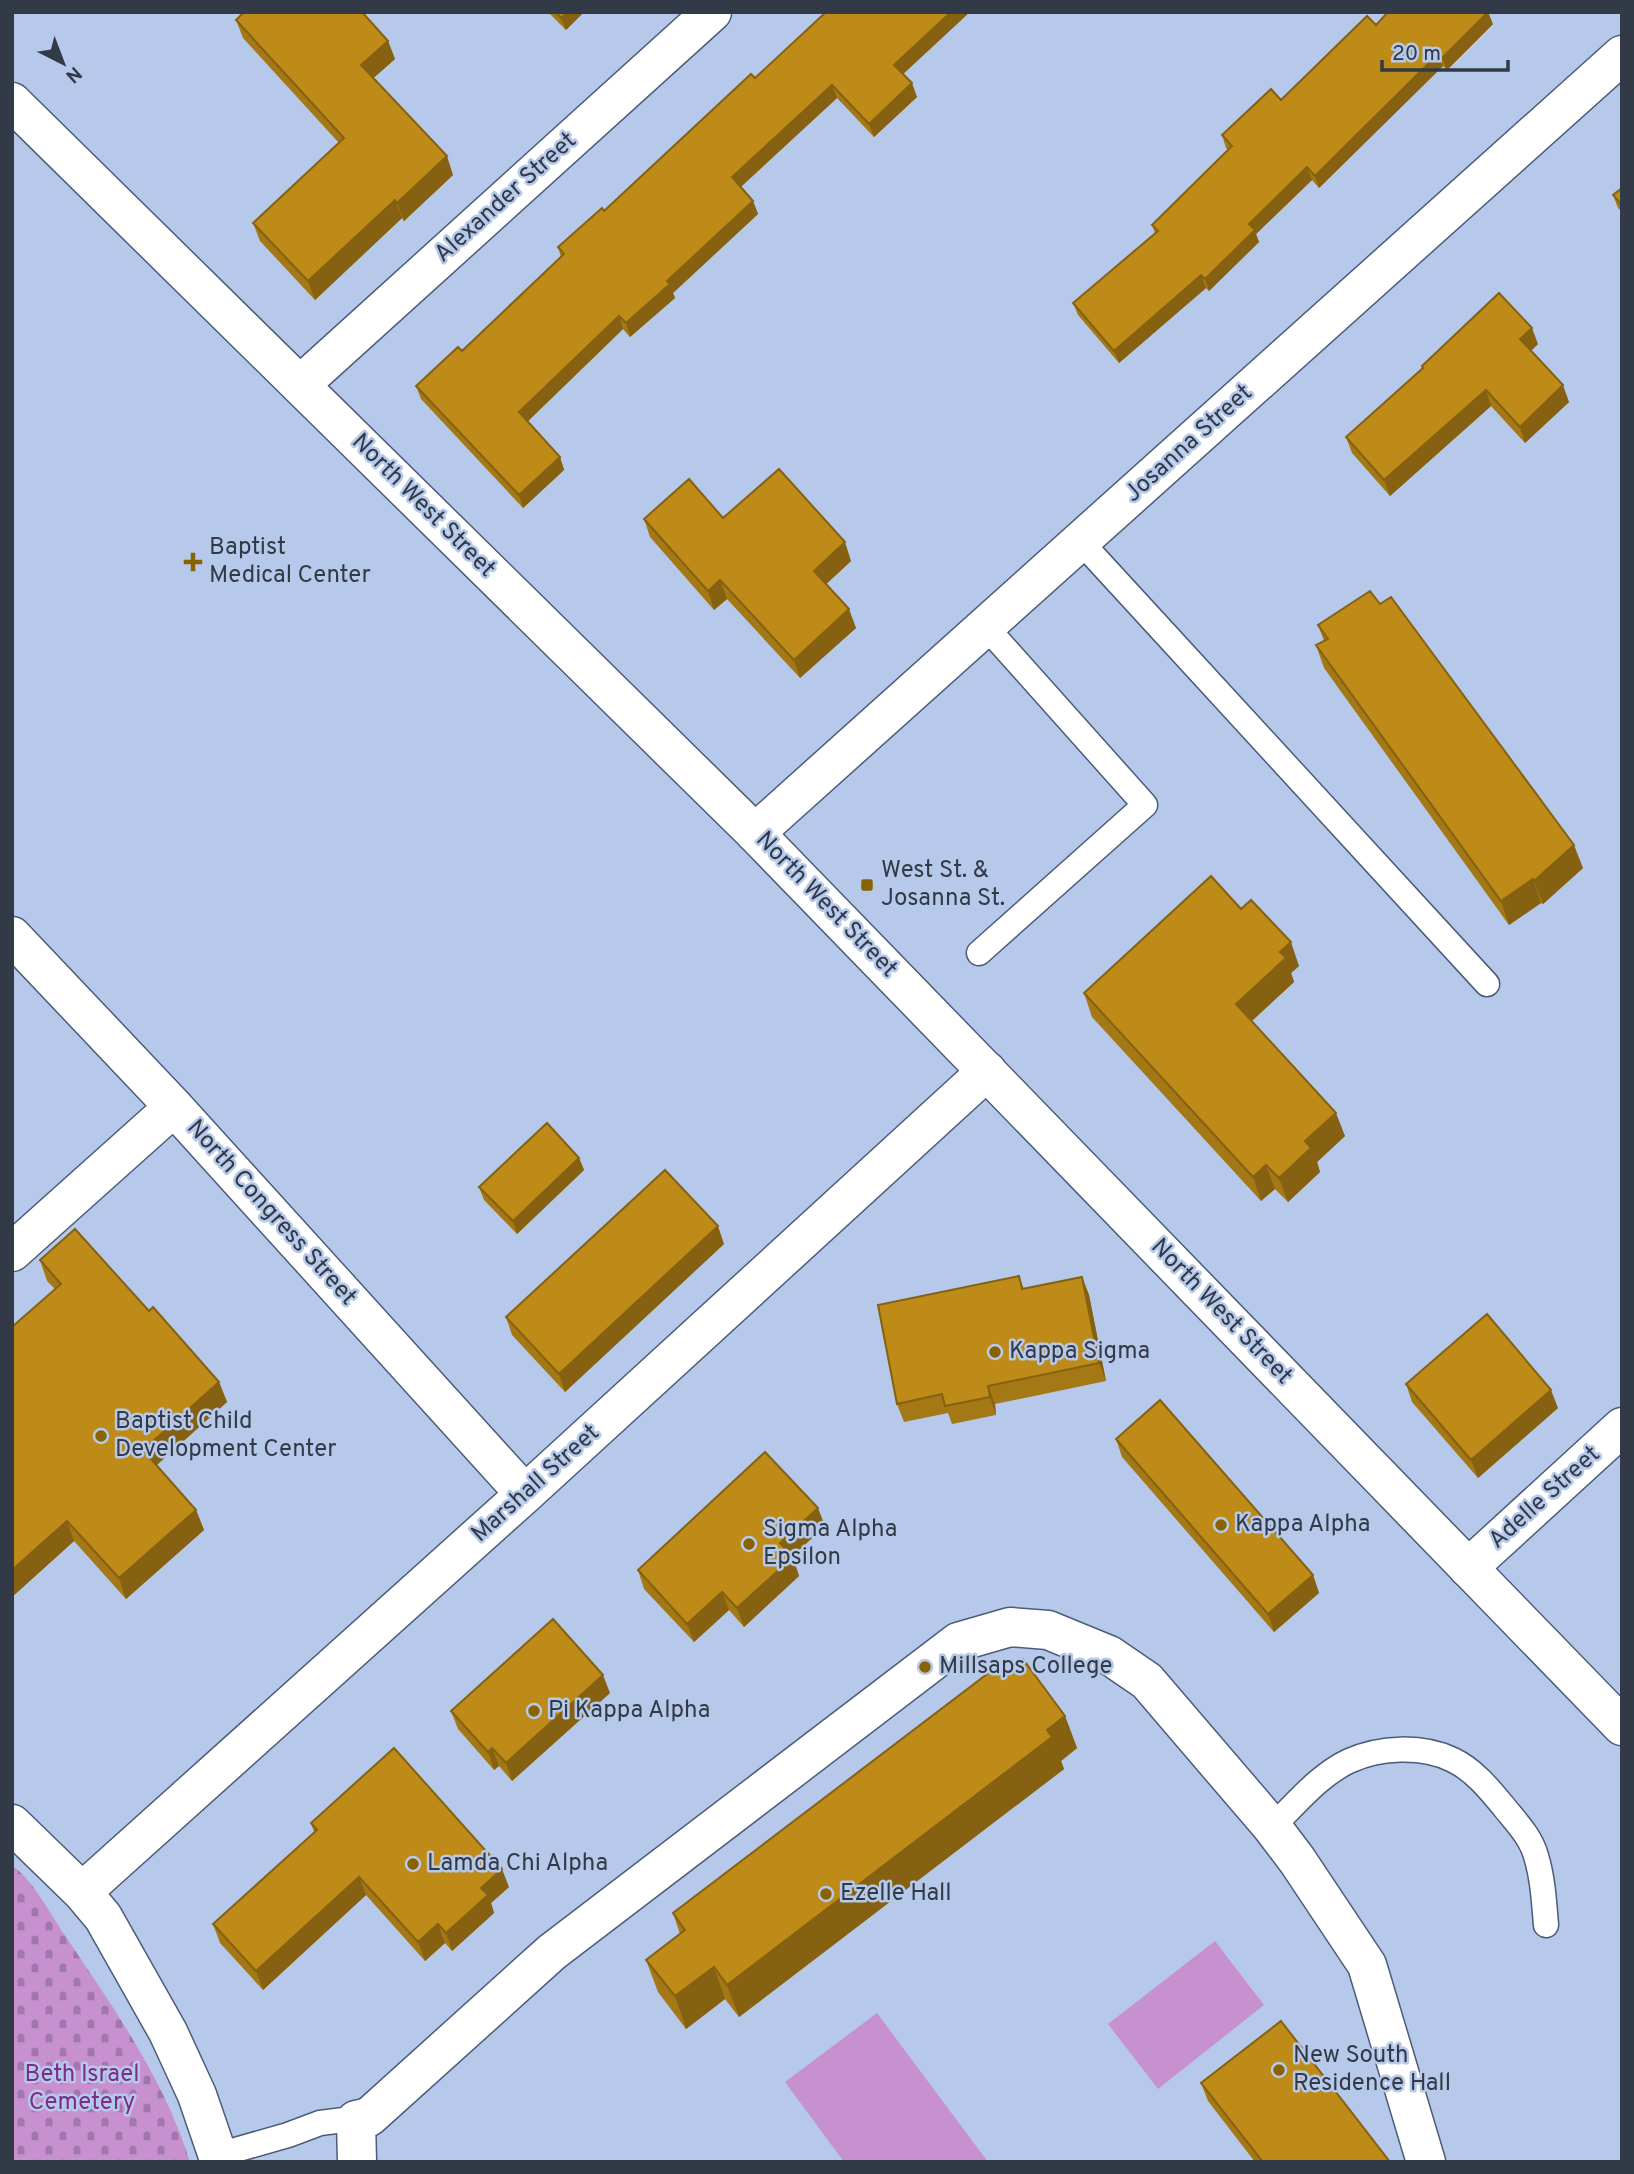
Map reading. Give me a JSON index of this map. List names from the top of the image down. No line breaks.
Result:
{"streets":{"street":["Alexander Street","Josanna Street","North West Street","North Congress Street","Marshall Street","Adelle Street"]},"crossings":[["Alexander Street","North West Street"],["Josanna Street","North West Street"],["North West Street","Marshall Street"],["North West Street","Adelle Street"],["North Congress Street","Marshall Street"]],"parks":["Beth Israel Cemetery"],"places":{"health":["Baptist Medical Center"],"transit":["West St. & Josanna St."],"other":["Kappa Sigma","Baptist Child Development Center","Kappa Alpha","Sigma Alpha Epsilon","Millsaps College","Pi Kappa Alpha","Lamda Chi Alpha","Ezelle Hall","New South Residence Hall"]},"scale_bar":"20 m","north":"bottom right"}
